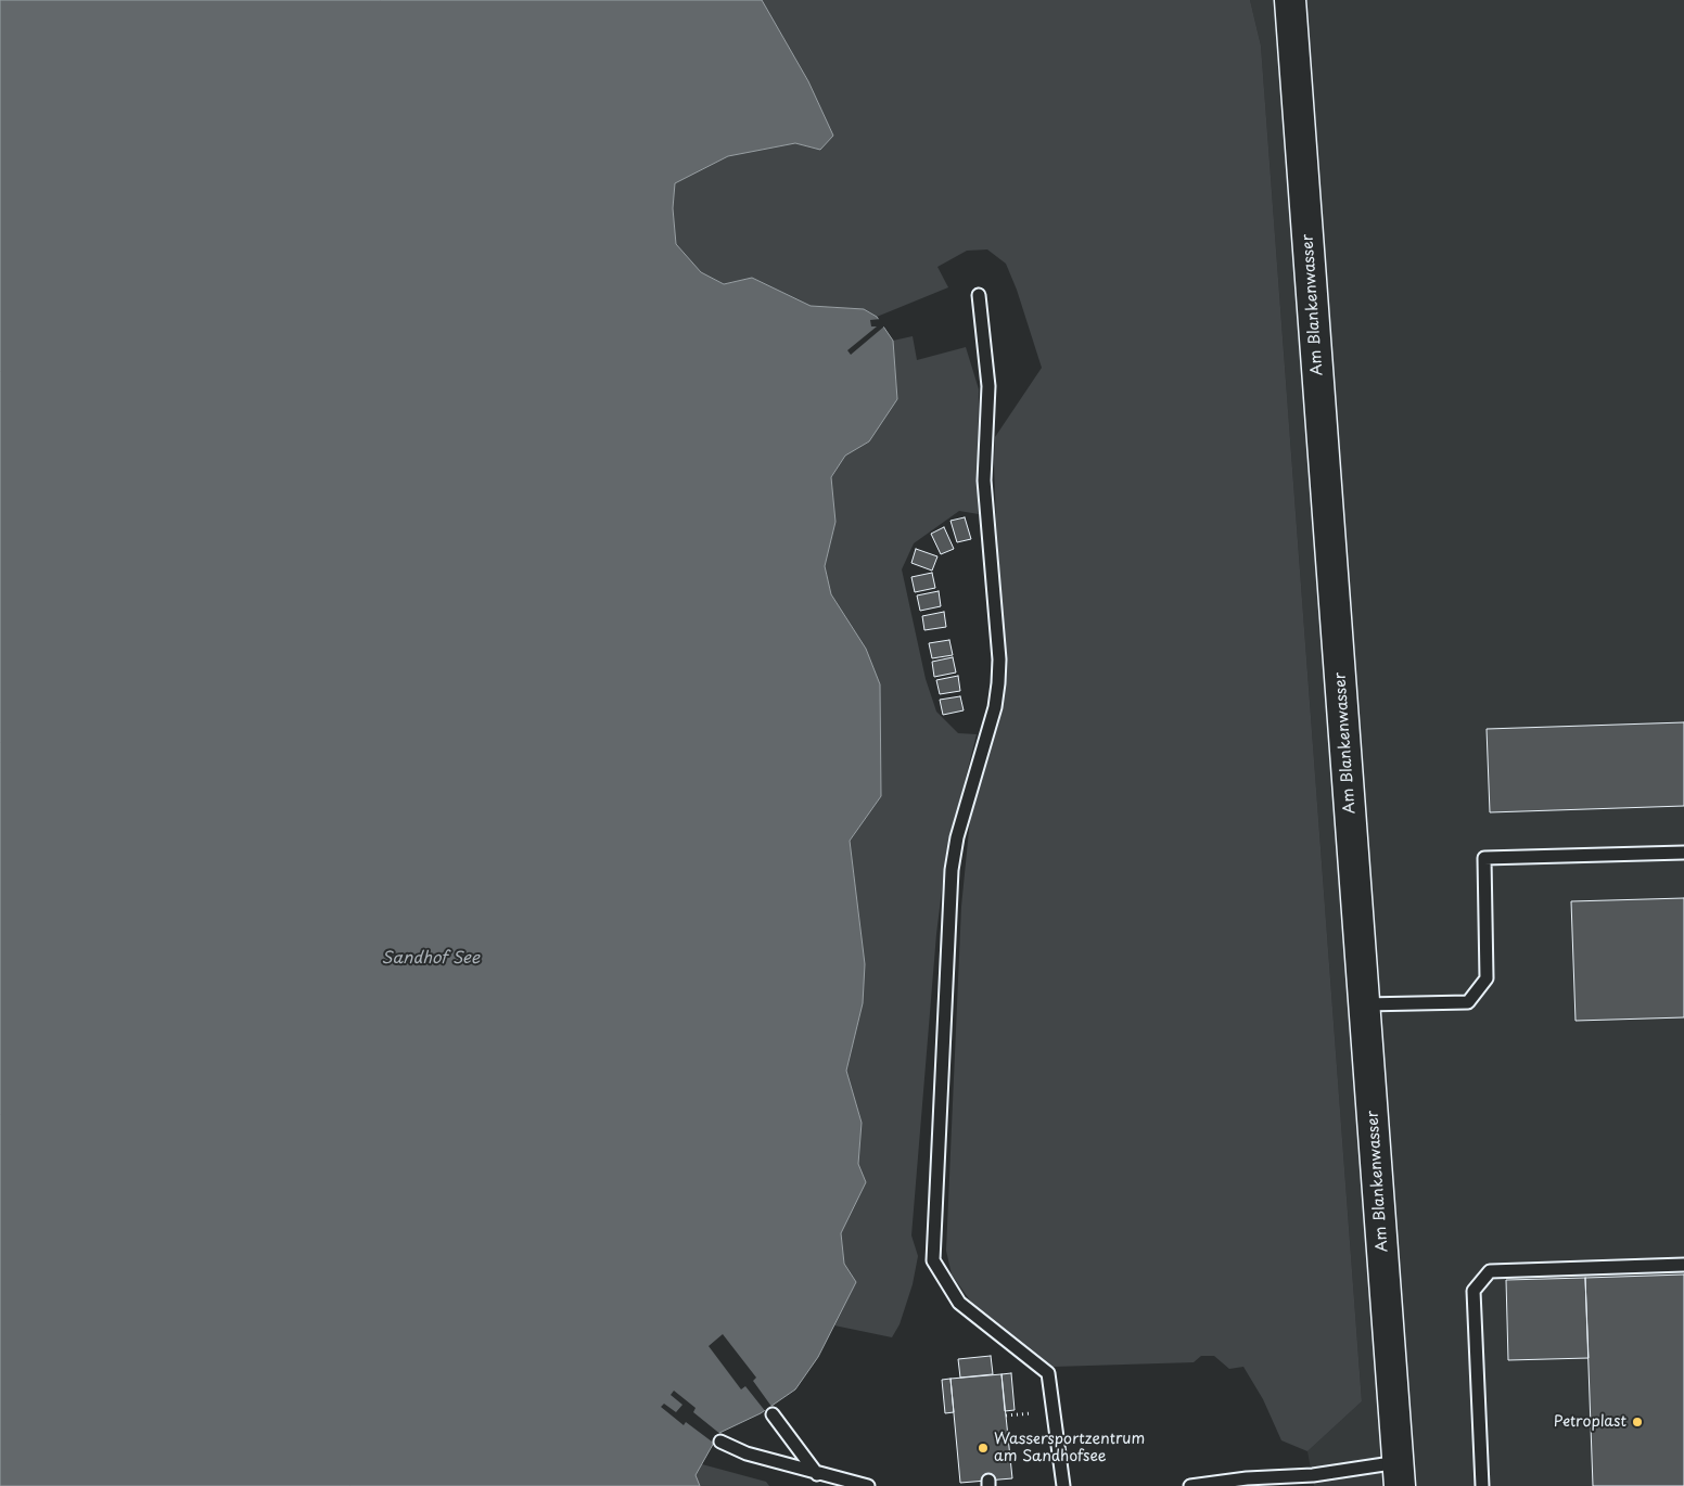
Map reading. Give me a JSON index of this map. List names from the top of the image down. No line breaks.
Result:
{"streets":{"street":["Am Blankenwasser"]},"water":["Sandhof See"],"places":["Petroplast","Wassersportzentrum am Sandhofsee"]}
